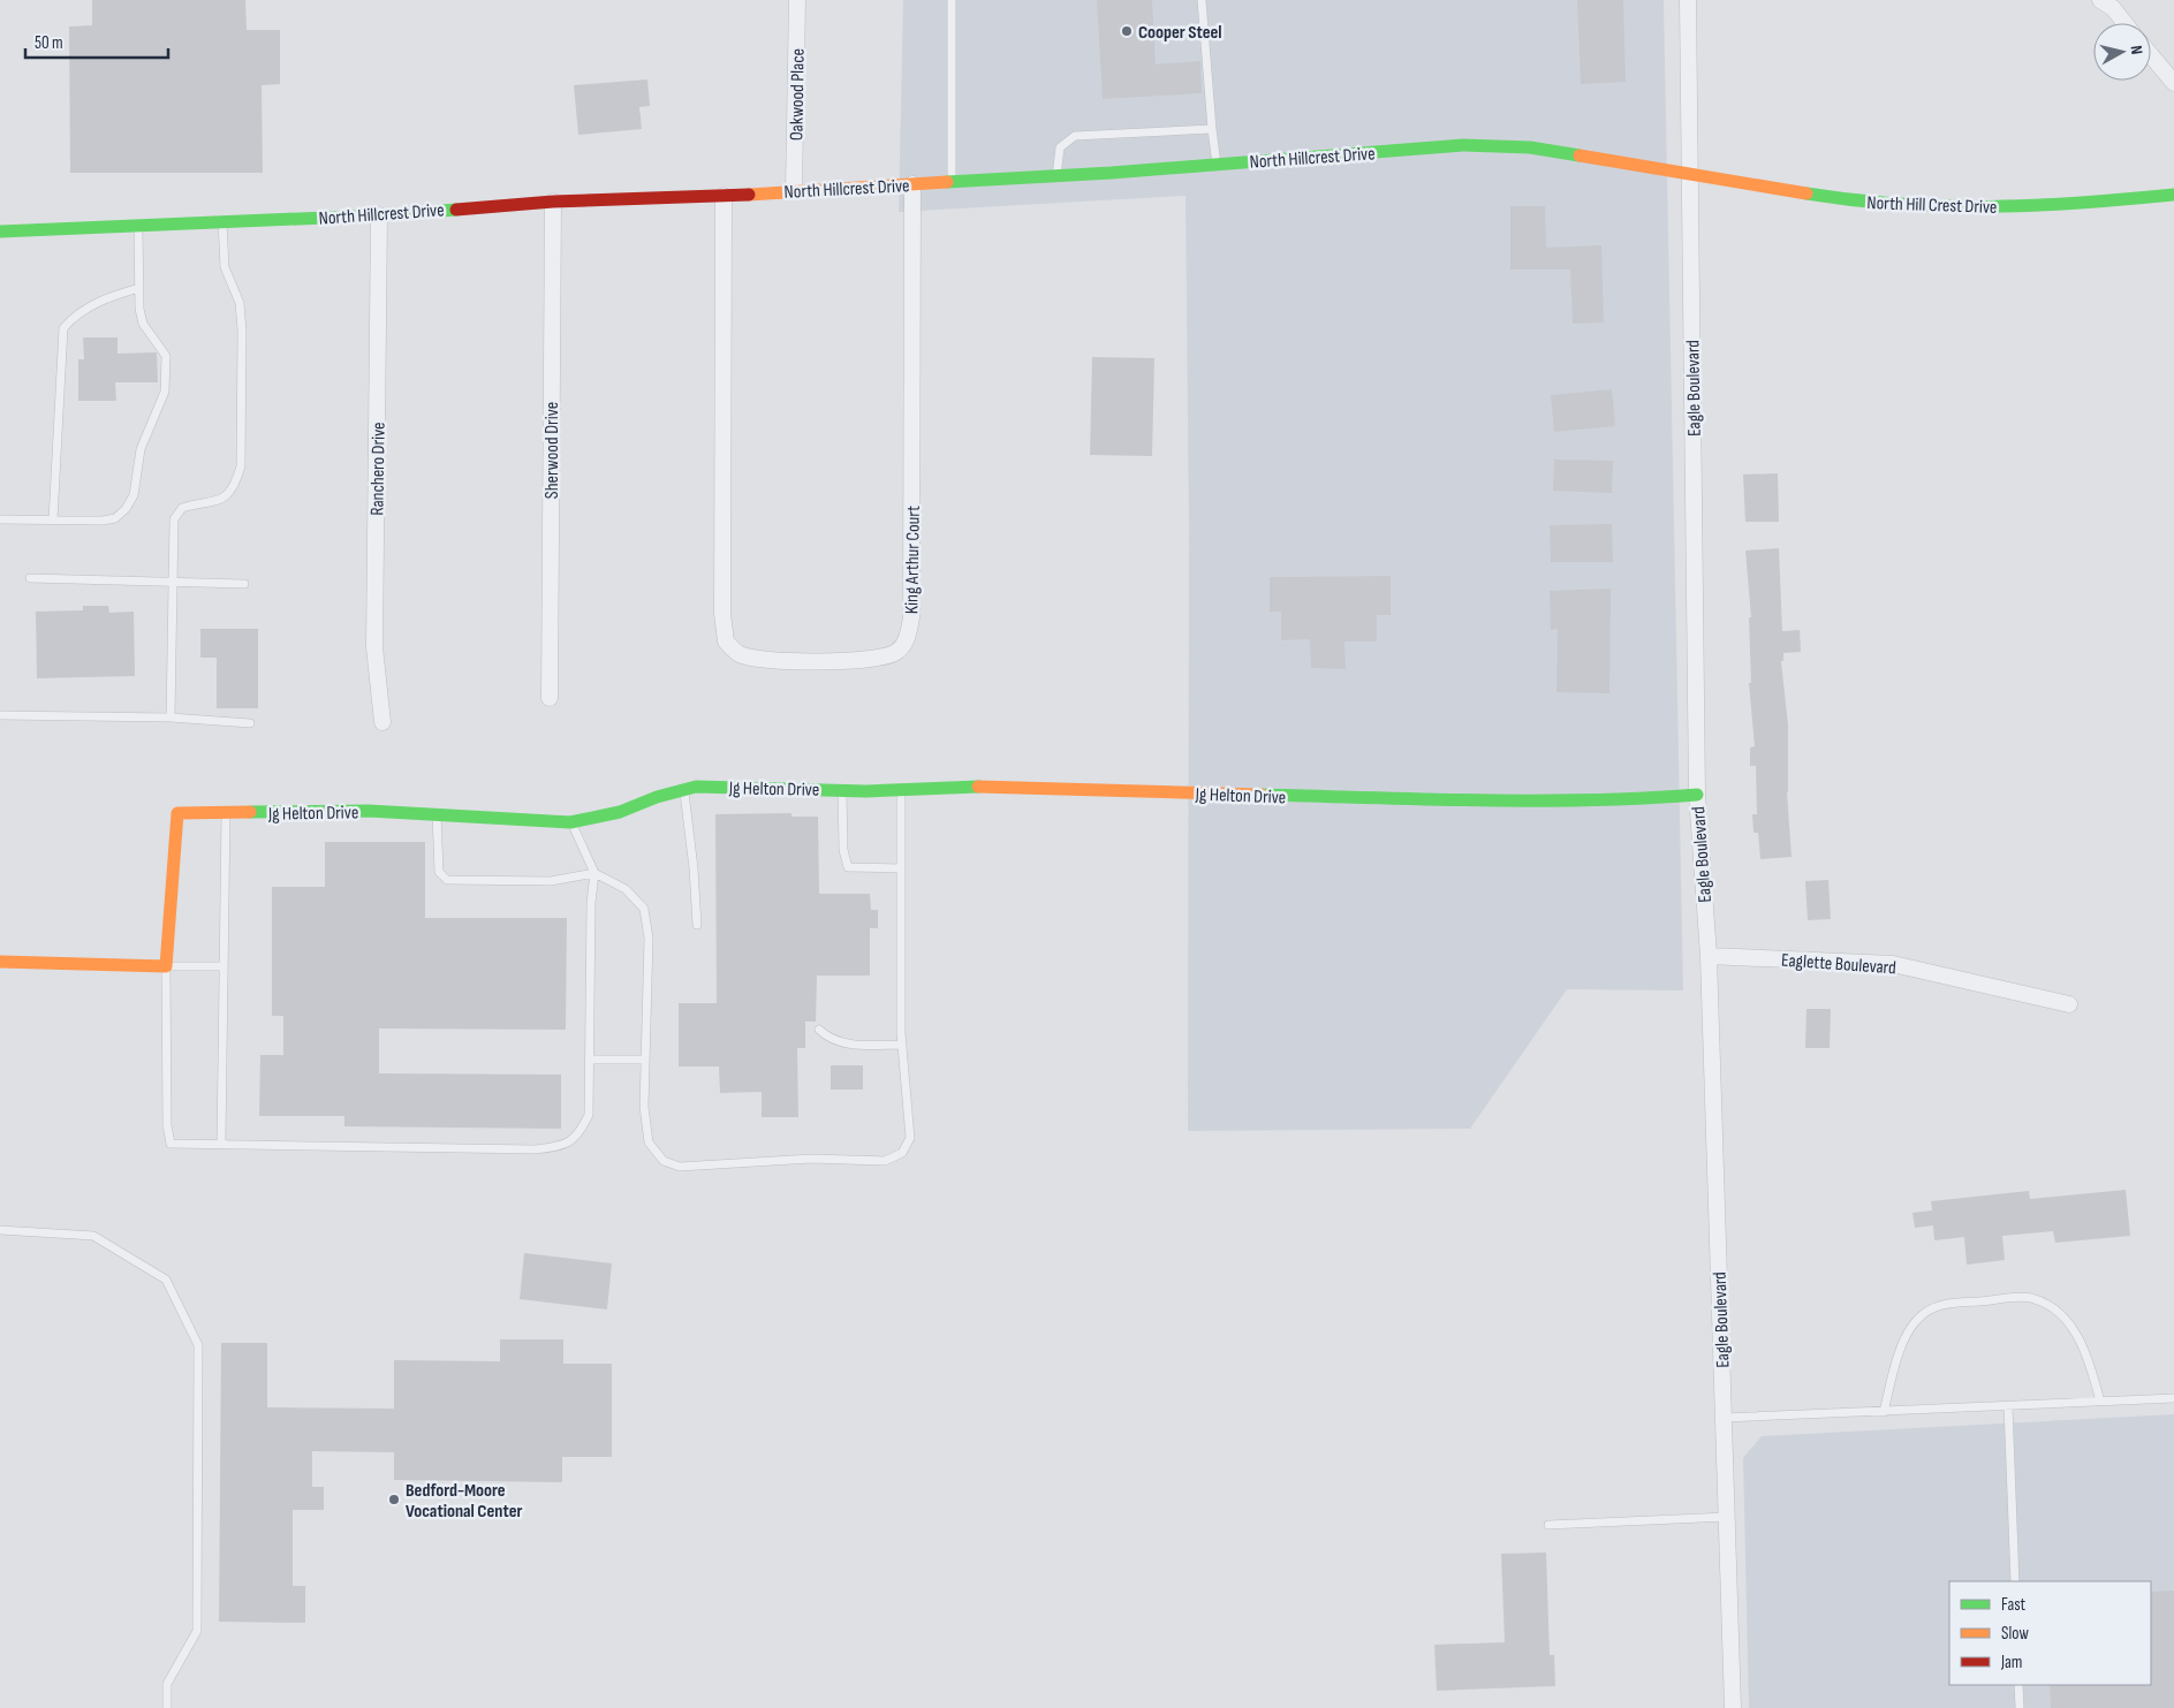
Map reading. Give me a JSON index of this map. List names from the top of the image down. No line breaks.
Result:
{"streets":{"street":["Oakwood Place","North Hillcrest Drive","North Hill Crest Drive","Eagle Boulevard","Sherwood Drive","Ranchero Drive","King Arthur Court","Jg Helton Drive","Eaglette Boulevard"]},"crossings":[["Oakwood Place","North Hillcrest Drive"],["North Hillcrest Drive","North Hill Crest Drive"],["North Hillcrest Drive","Eagle Boulevard"],["North Hillcrest Drive","Sherwood Drive"],["North Hillcrest Drive","Ranchero Drive"],["North Hillcrest Drive","King Arthur Court"],["North Hill Crest Drive","Eagle Boulevard"],["Eagle Boulevard","Jg Helton Drive"],["Eagle Boulevard","Eaglette Boulevard"]],"places":["Cooper Steel","Bedford-Moore Vocational Center"],"legend":["Fast","Slow","Jam"],"scale_bar":"50 m","north":"right"}
